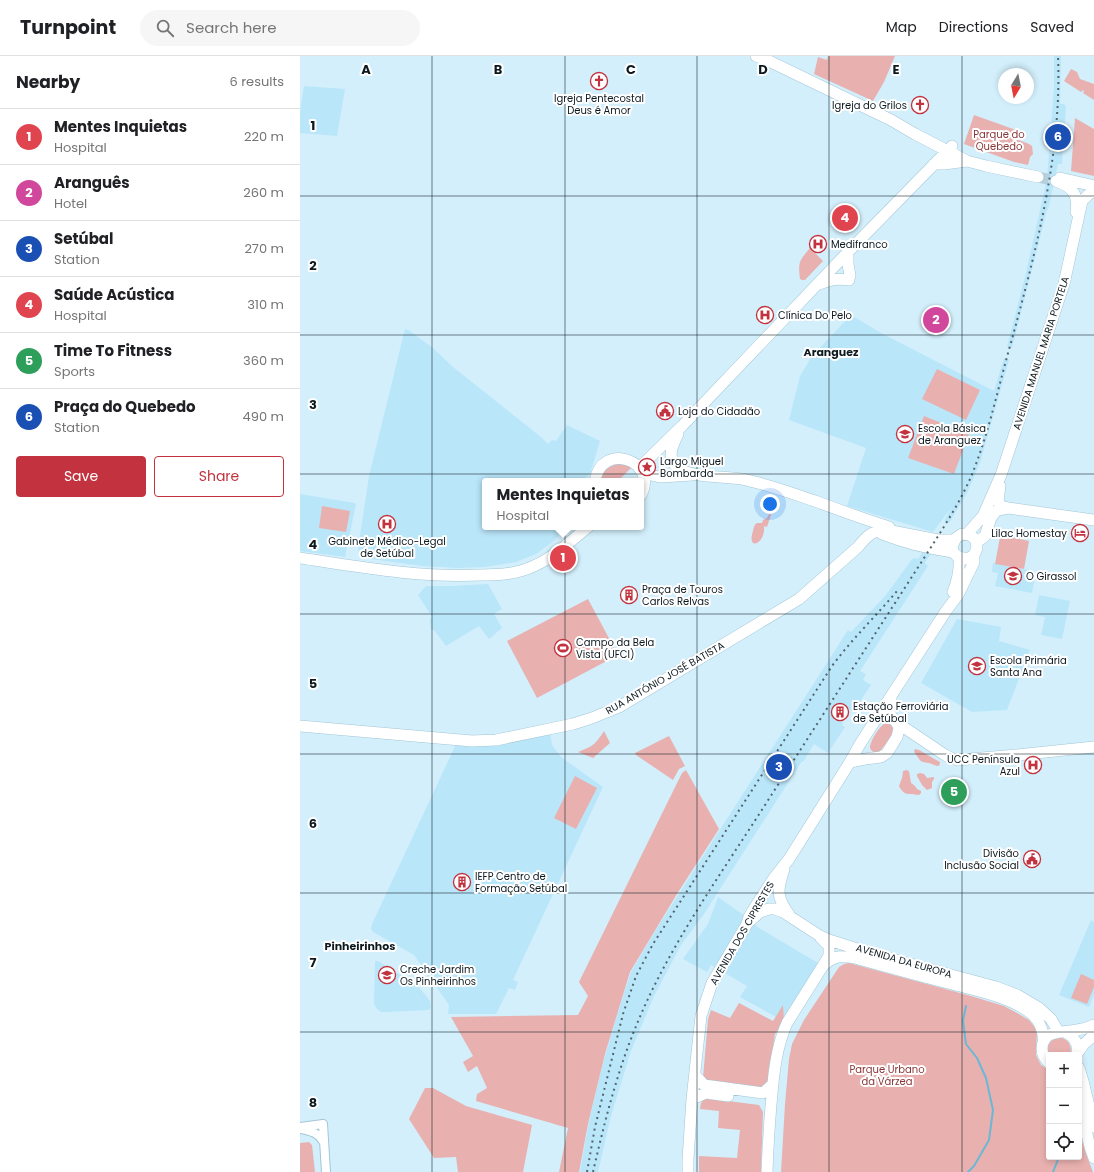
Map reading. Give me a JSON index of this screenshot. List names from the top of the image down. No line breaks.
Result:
{"streets":{"main road":["AVENIDA MANUEL MARIA PORTELA","RUA ANTÓNIO JOSÉ BATISTA","AVENIDA DOS CIPRESTES","AVENIDA DA EUROPA"]},"crossings":[["AVENIDA MANUEL MARIA PORTELA","AVENIDA DOS CIPRESTES"],["AVENIDA DOS CIPRESTES","AVENIDA DA EUROPA"]],"districts":["Aranguez","Pinheirinhos"],"parks":["Parque do Quebedo","Parque Urbano da Várzea"],"places":{"church":["Igreja Pentecostal Deus é Amor","Igreja do Grilos"],"hospital":["Medifranco","Clínica Do Pelo","Gabinete Médico-Legal de Setúbal","UCC Península Azul"],"public building":["Loja do Cidadão","Divisão Inclusão Social"],"school or university":["Escola Básica de Aranguez","O Girassol","Escola Primária Santa Ana","Creche Jardim Os Pinheirinhos"],"place":["Largo Miguel Bombarda"],"hotel":["Lilac Homestay"],"building":["Praça de Touros Carlos Relvas","Estação Ferroviária de Setúbal","IEFP Centro de Formação Setúbal"],"sports":["Campo da Bela Vista (UFCI)"]},"north":"bottom","page":{"header":"Turnpoint","search":"Search here","nav":["Map","Directions","Saved"],"heading":["Nearby","6 results"],"list":[{"mark":"1","name":"Mentes Inquietas","note":"Hospital","value":"220 m"},{"mark":"2","name":"Aranguês","note":"Hotel","value":"260 m"},{"mark":"3","name":"Setúbal","note":"Station","value":"270 m"},{"mark":"4","name":"Saúde Acústica","note":"Hospital","value":"310 m"},{"mark":"5","name":"Time To Fitness","note":"Sports","value":"360 m"},{"mark":"6","name":"Praça do Quebedo","note":"Station","value":"490 m"}],"pins":["6","4","2","1","3","5"],"buttons":["Save","Share"],"popup":["Mentes Inquietas","Hospital"],"map_buttons":["+","−"]},"grid":{"columns":["A","B","C","D","E"],"rows":["1","2","3","4","5","6","7","8"]}}
